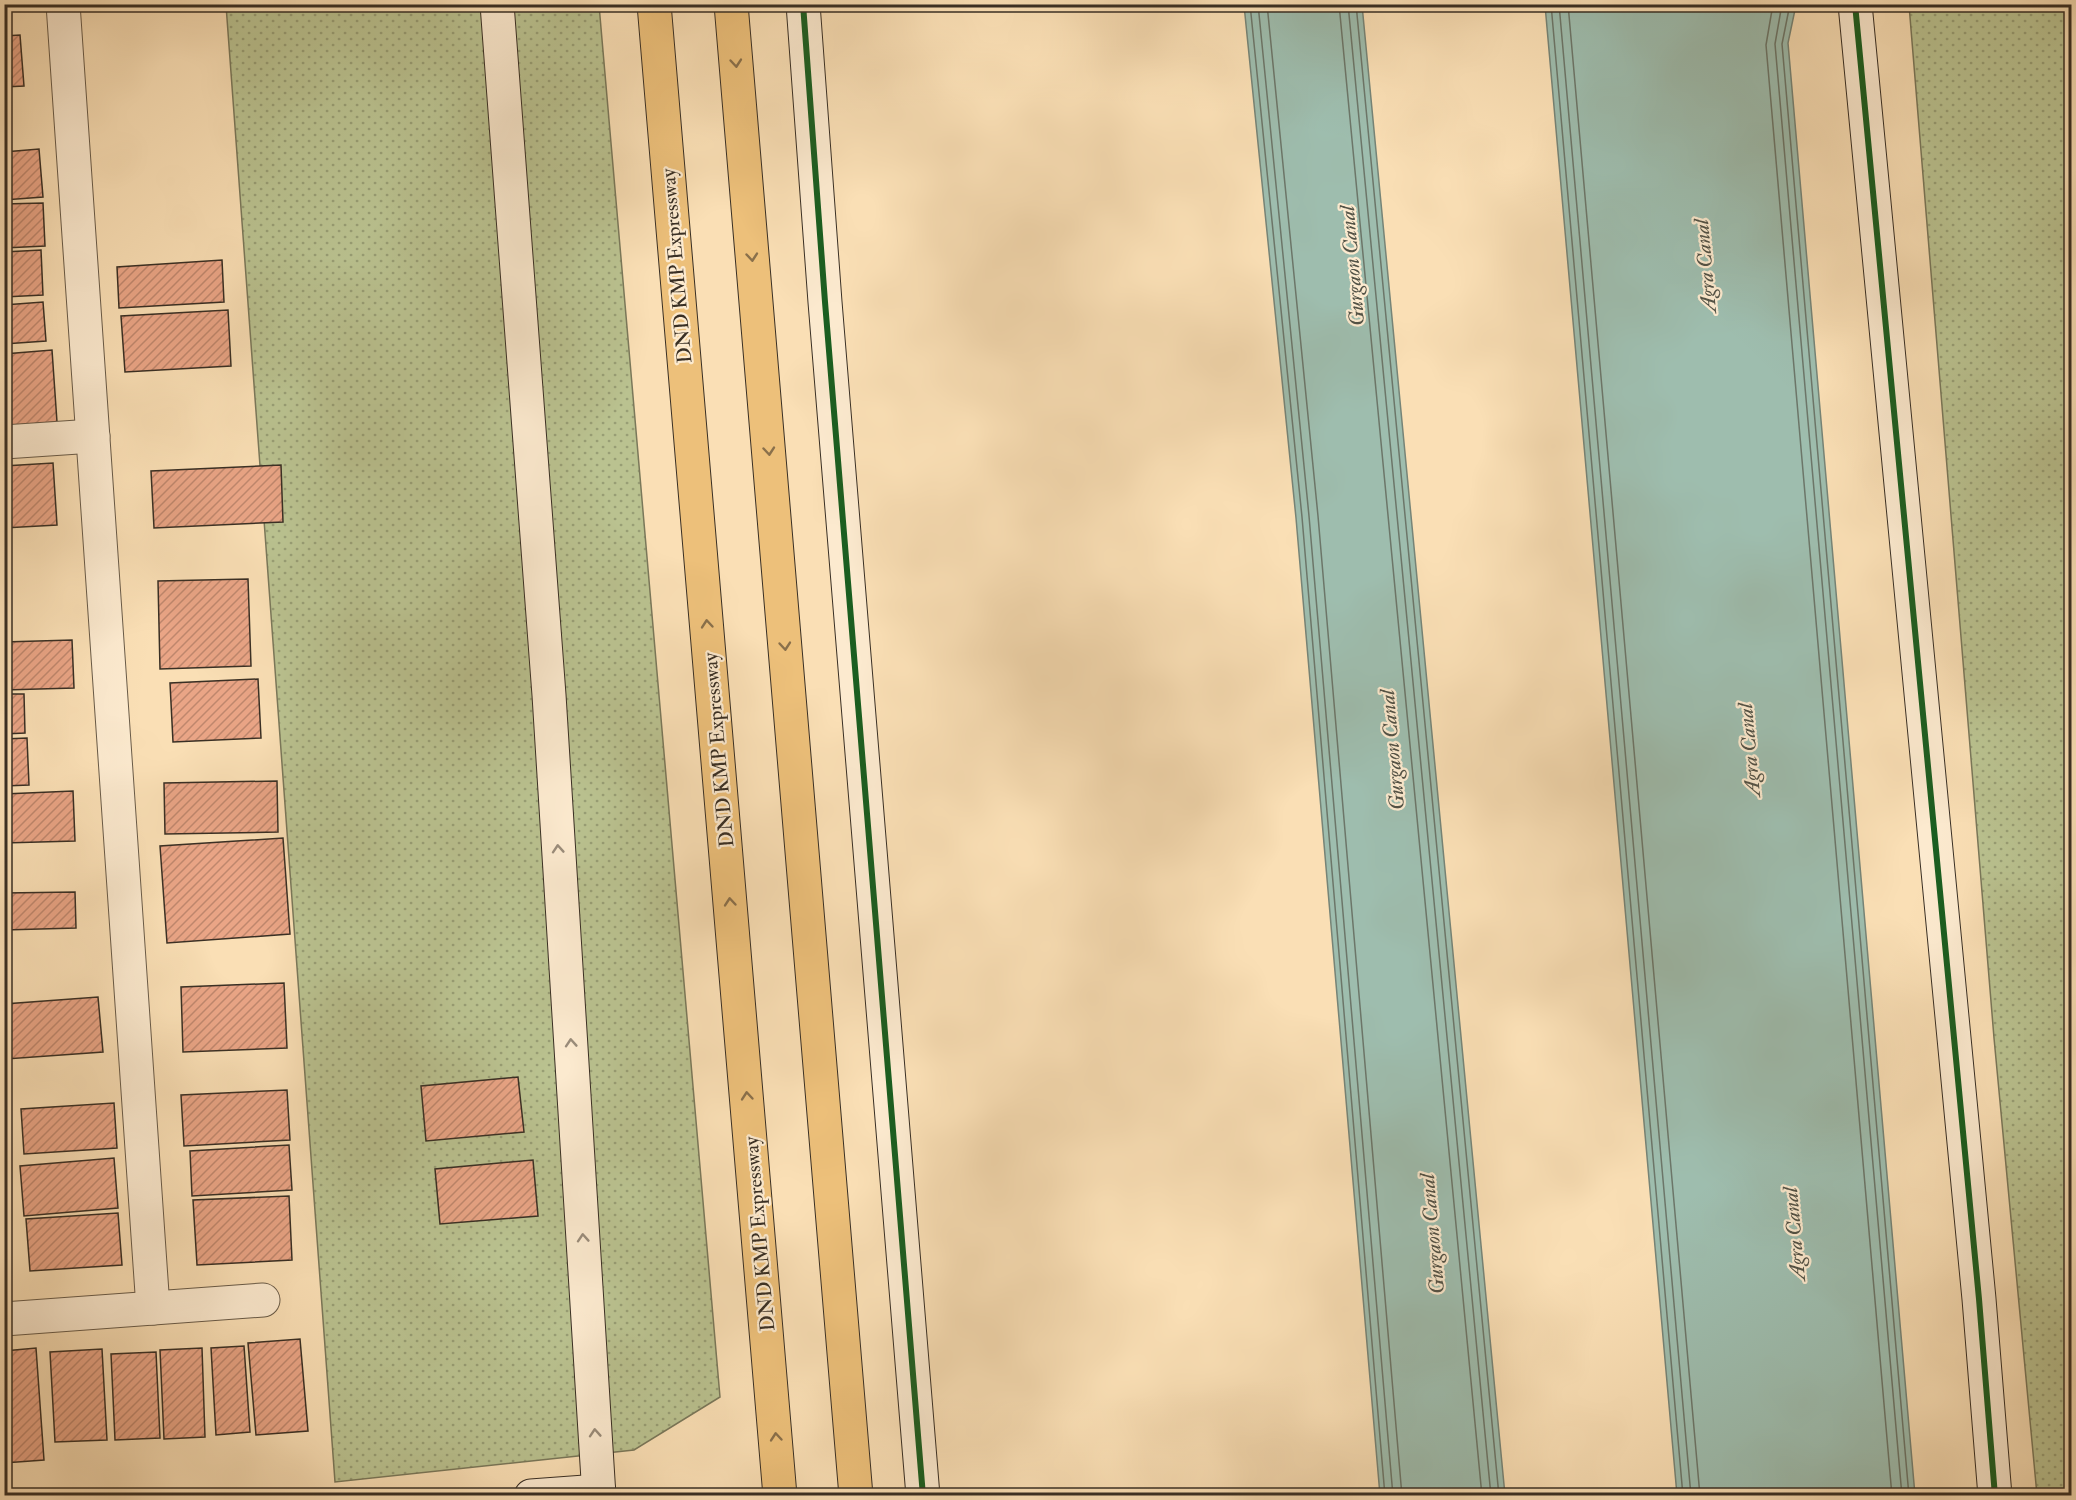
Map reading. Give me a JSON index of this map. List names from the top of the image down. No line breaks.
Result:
{"streets":{"highway":["DND KMP Expressway"]},"water":["Gurgaon Canal","Agra Canal"]}
